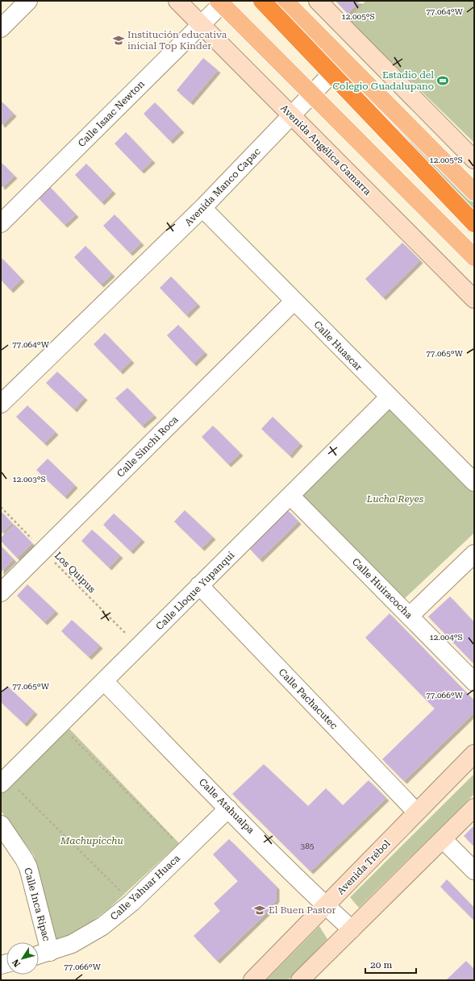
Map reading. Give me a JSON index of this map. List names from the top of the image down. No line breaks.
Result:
{"streets":{"main road":["Avenida Angélica Gamarra","Avenida Trébol"],"street":["Calle Isaac Newton","Avenida Manco Capac","Calle Huascar","Calle Sinchi Roca","Calle Huiracocha","Calle Lloque Yupanqui","Calle Pachacutec","Calle Atahualpa","Calle Yahuar Huaca","Calle Inca Ripac"],"path":["Los Quipus"]},"crossings":[["Calle Isaac Newton","Avenida Angélica Gamarra"],["Avenida Angélica Gamarra","Avenida Manco Capac"],["Avenida Manco Capac","Calle Huascar"],["Calle Huascar","Calle Sinchi Roca"],["Calle Huascar","Calle Lloque Yupanqui"],["Calle Sinchi Roca","Los Quipus"],["Los Quipus","Calle Lloque Yupanqui"],["Calle Huiracocha","Calle Lloque Yupanqui"],["Calle Lloque Yupanqui","Calle Pachacutec"],["Calle Lloque Yupanqui","Calle Atahualpa"],["Calle Pachacutec","Avenida Trébol"],["Calle Atahualpa","Avenida Trébol"],["Calle Atahualpa","Calle Yahuar Huaca"],["Calle Yahuar Huaca","Calle Inca Ripac"]],"parks":["Lucha Reyes","Machupicchu"],"places":{"school or university":["Institución educativa inicial Top Kinder","El Buen Pastor"],"sports":["Estadio del Colegio Guadalupano"]},"house_numbers":["385"],"scale_bar":"20 m","north":"bottom left","coordinates":["77.064°W","12.005°S","77.065°W","12.003°S","12.004°S","77.066°W"]}
